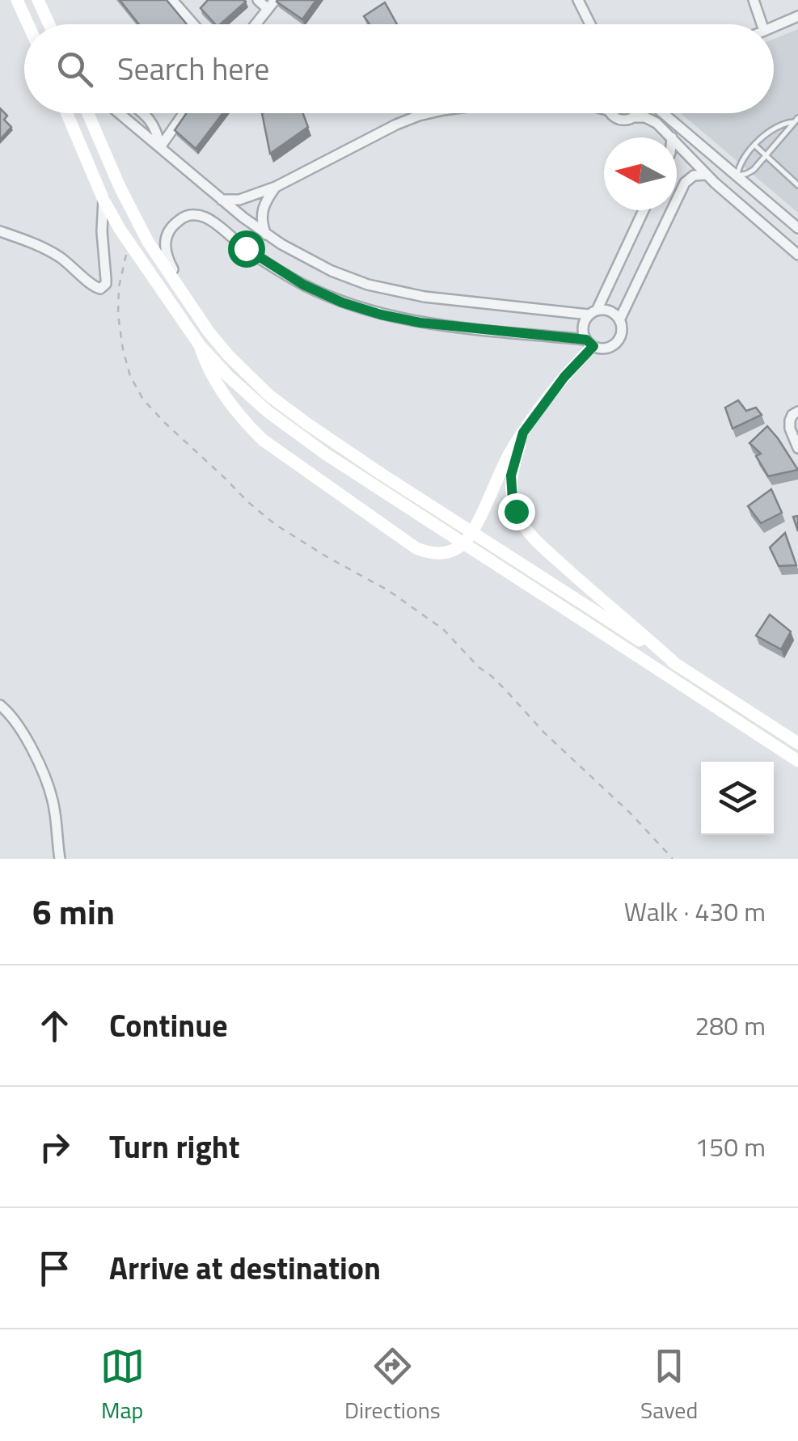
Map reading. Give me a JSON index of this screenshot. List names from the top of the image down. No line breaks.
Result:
{"north":"left","page":{"search":"Search here","heading":["6 min","Walk · 430 m"],"list":[["Continue","280 m"],["Turn right","150 m"],"Arrive at destination"],"nav":["Map","Directions","Saved"]}}
